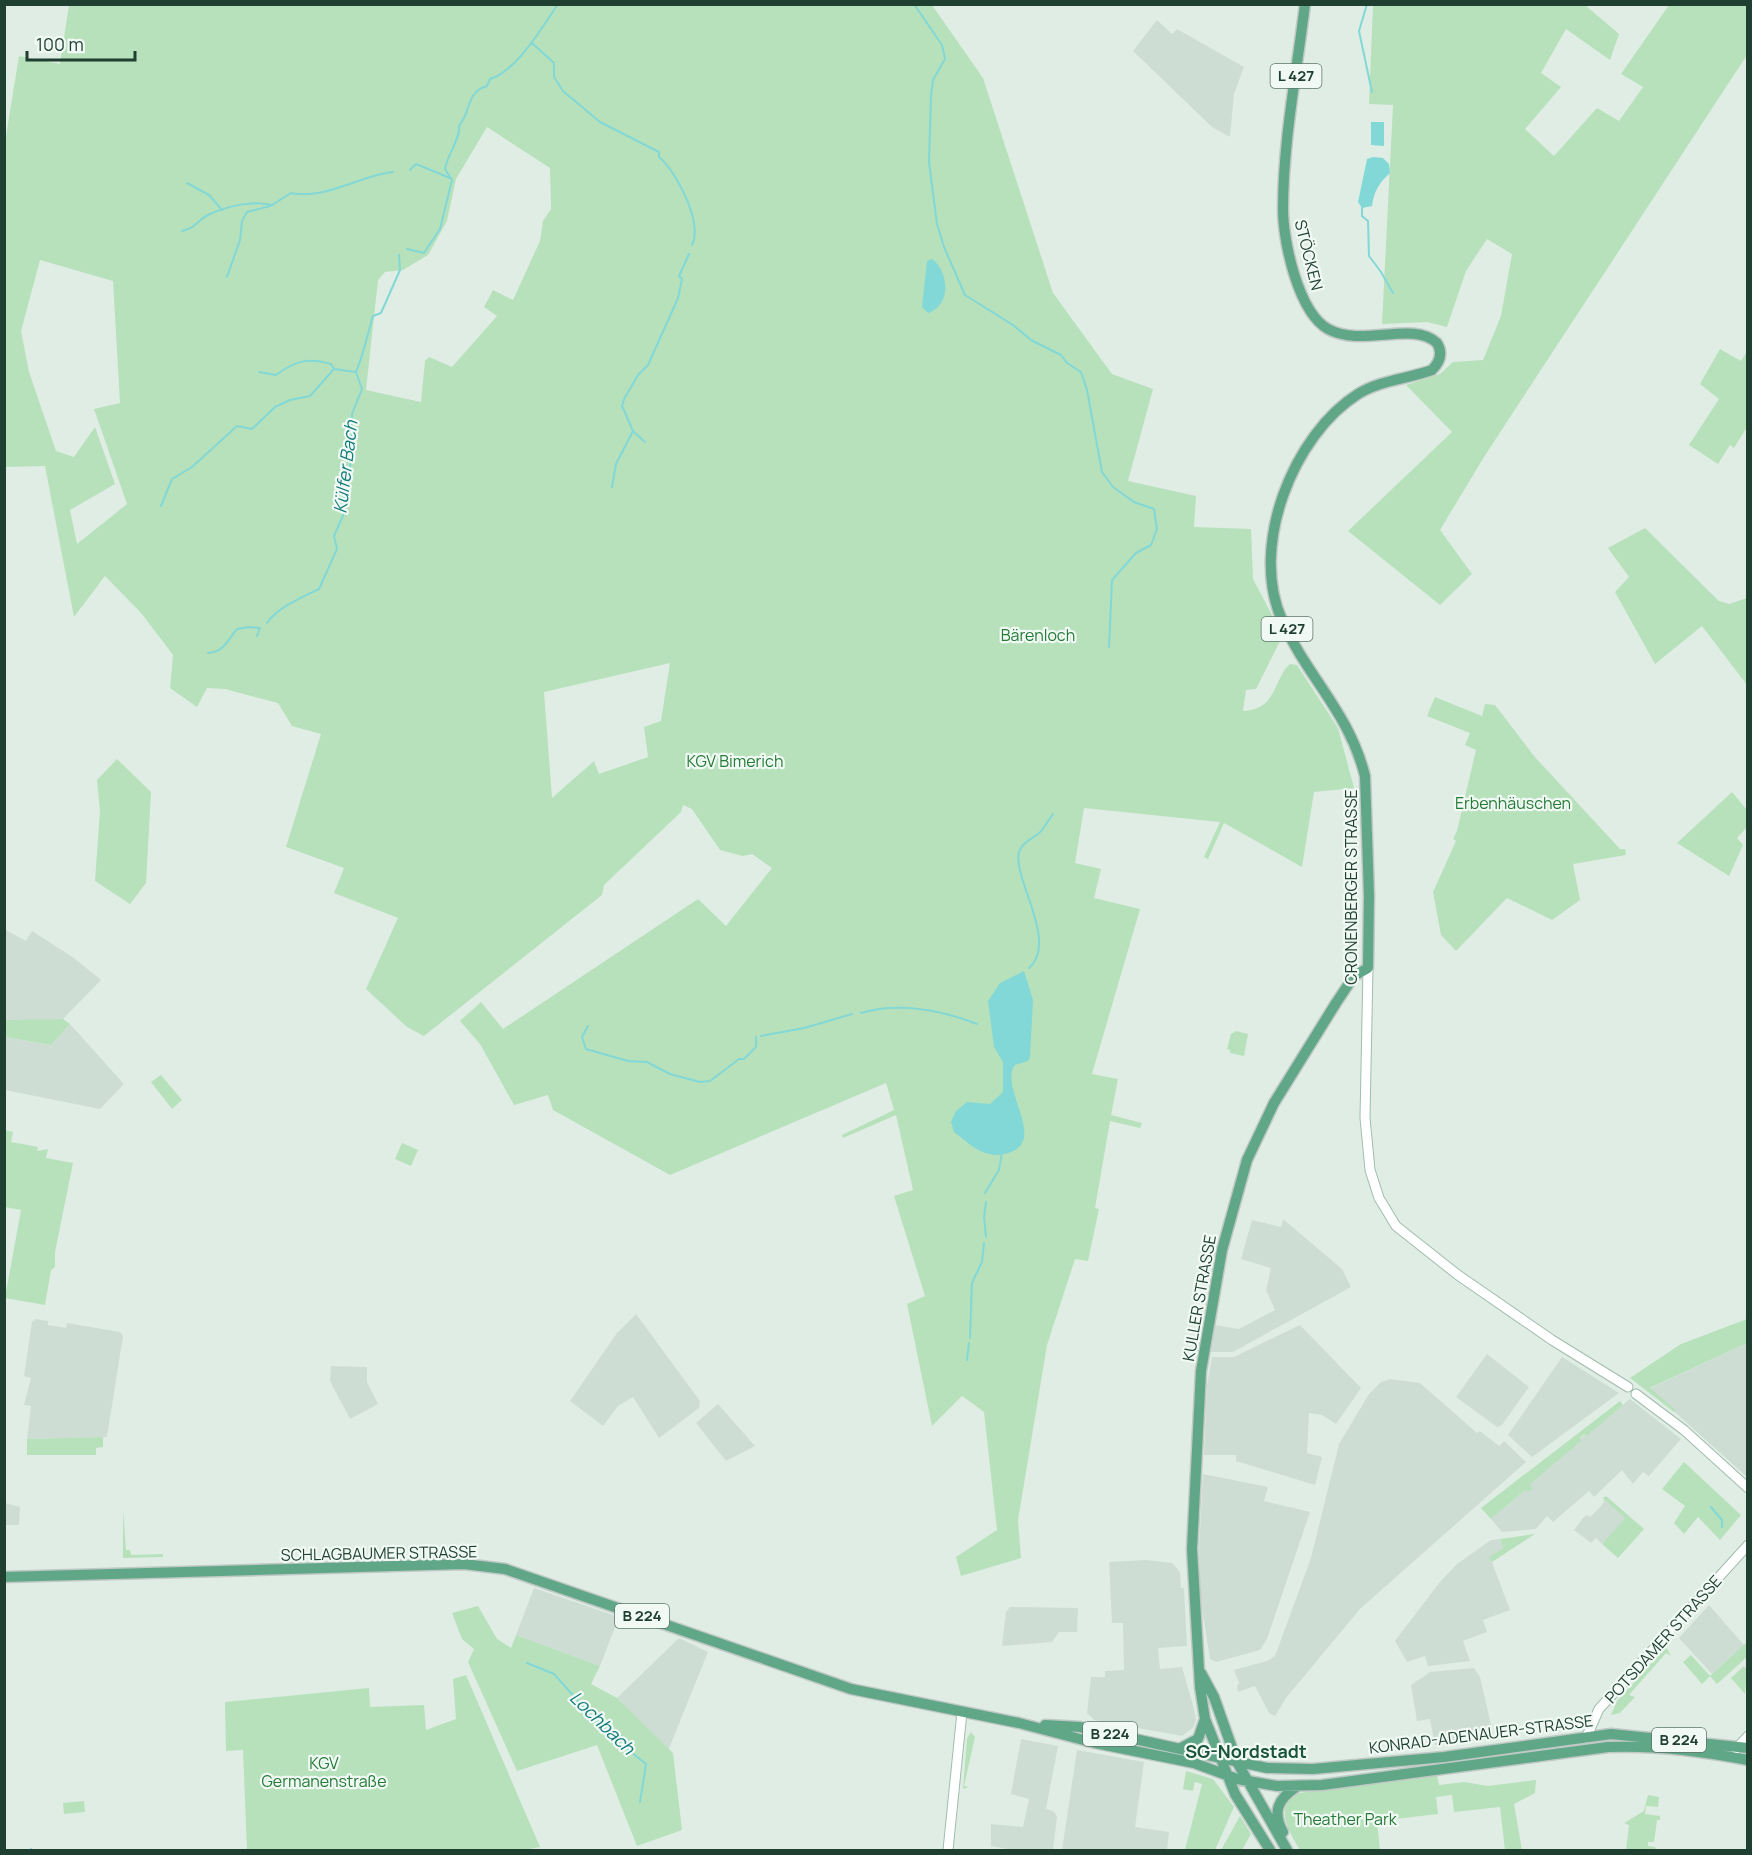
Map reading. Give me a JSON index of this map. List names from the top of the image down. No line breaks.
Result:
{"streets":{"main road":["L 427","STÖCKEN","CRONENBERGER STRASSE","KULLER STRASSE","SCHLAGBAUMER STRASSE","B 224","POTSDAMER STRASSE","KONRAD-ADENAUER-STRASSE"]},"crossings":[["STÖCKEN","CRONENBERGER STRASSE"],["CRONENBERGER STRASSE","KULLER STRASSE"],["KULLER STRASSE","SCHLAGBAUMER STRASSE"],["KULLER STRASSE","KONRAD-ADENAUER-STRASSE"],["SCHLAGBAUMER STRASSE","KONRAD-ADENAUER-STRASSE"],["POTSDAMER STRASSE","KONRAD-ADENAUER-STRASSE"]],"districts":["SG-Nordstadt"],"water":["Külfer Bach","Lochbach"],"parks":["Bärenloch","KGV Bimerich","Erbenhäuschen","KGV Germanenstraße","Theather Park"],"scale_bar":"100 m"}
